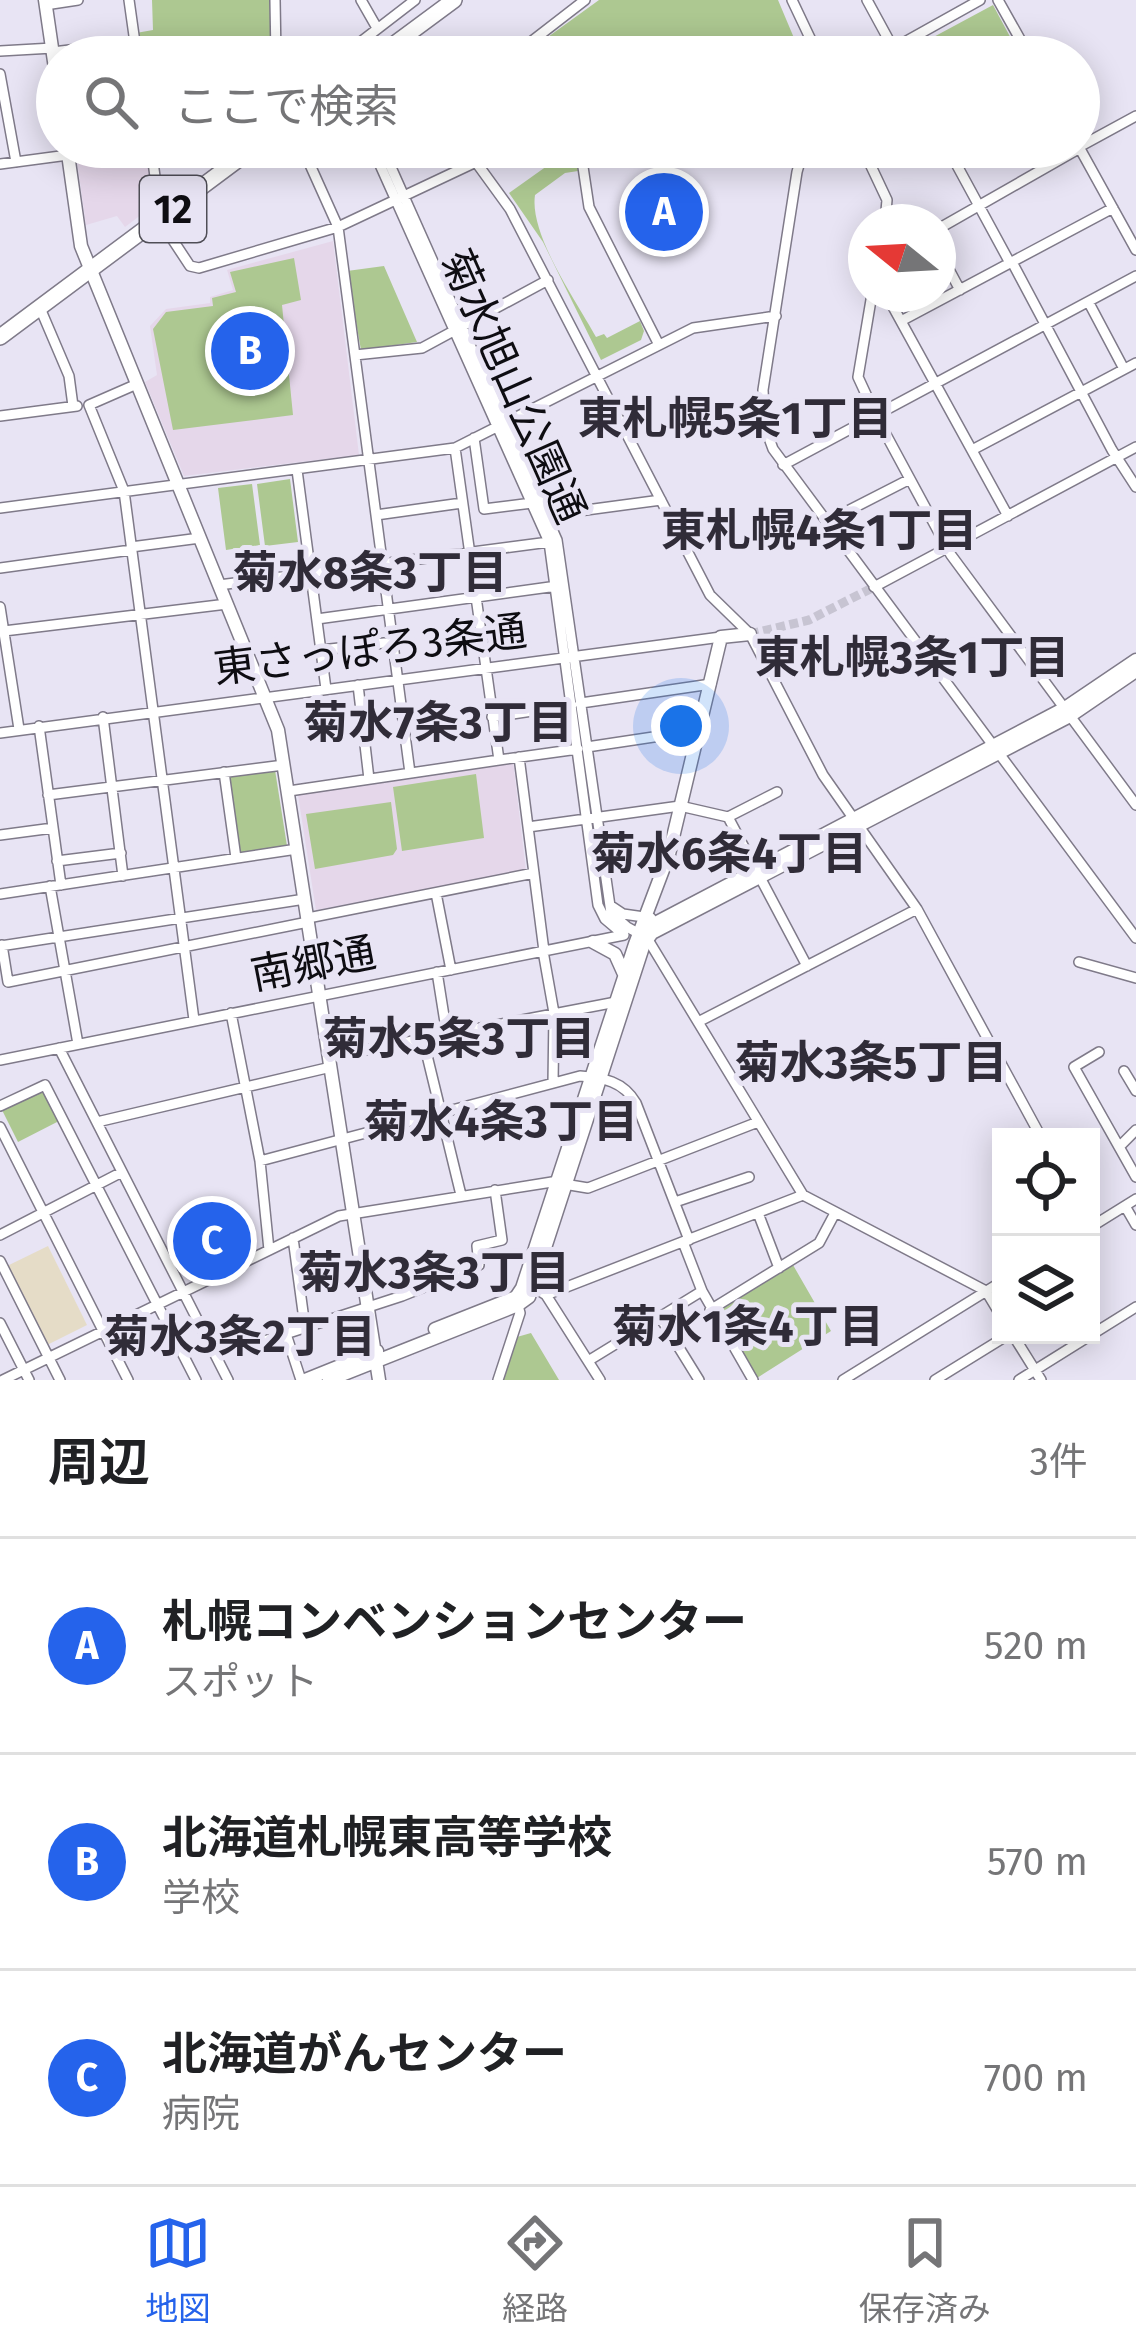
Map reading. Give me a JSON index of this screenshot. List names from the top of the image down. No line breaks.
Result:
{"streets":{"highway":["12"],"main road":["東さっぽろ3条通"],"street":["菊水旭山公園通","南郷通"]},"crossings":[["菊水旭山公園通","東さっぽろ3条通"],["菊水旭山公園通","南郷通"]],"districts":["東札幌5条1丁目","東札幌4条1丁目","菊水8条3丁目","東札幌3条1丁目","菊水7条3丁目","菊水6条4丁目","菊水5条3丁目","菊水3条5丁目","菊水4条3丁目","菊水3条3丁目","菊水1条4丁目","菊水3条2丁目"],"north":"left","page":{"search":"ここで検索","pins":["A","B","C"],"heading":["周辺","3件"],"list":[{"mark":"A","name":"札幌コンベンションセンター","note":"スポット","value":"520 m"},{"mark":"B","name":"北海道札幌東高等学校","note":"学校","value":"570 m"},{"mark":"C","name":"北海道がんセンター","note":"病院","value":"700 m"}],"nav":["地図","経路","保存済み"]}}
